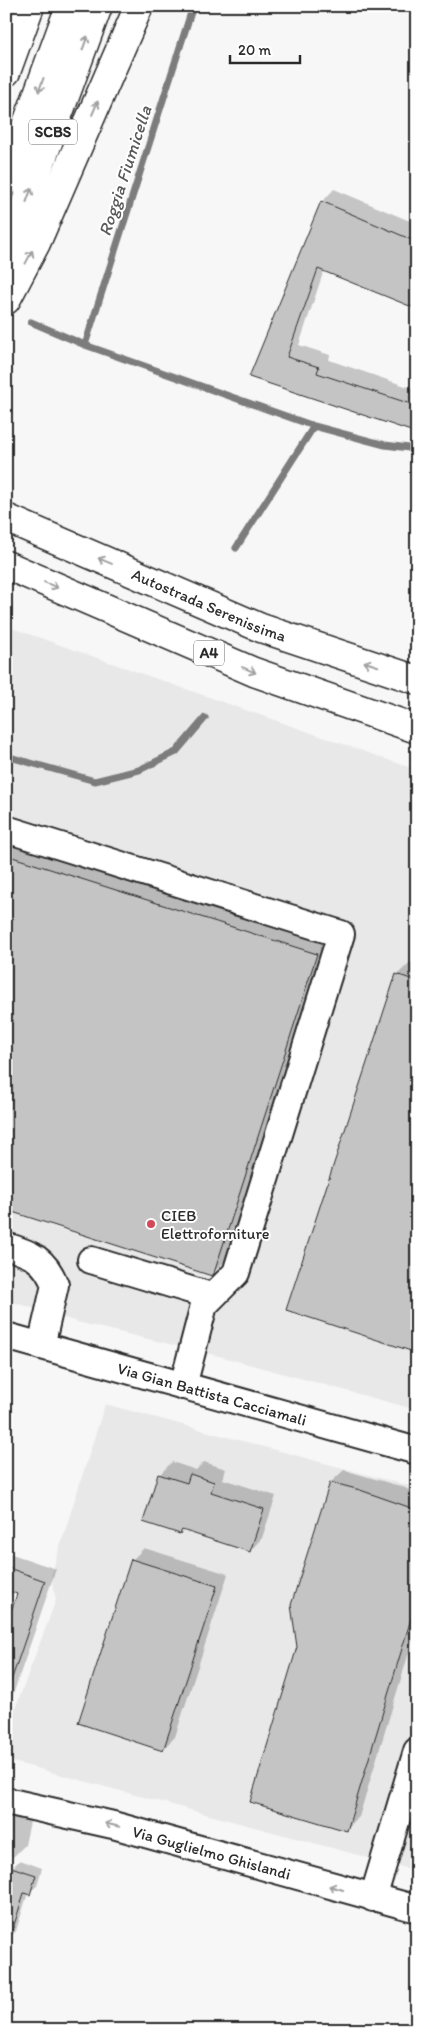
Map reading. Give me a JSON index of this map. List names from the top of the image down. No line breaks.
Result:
{"streets":{"highway":["SCBS","Autostrada Serenissima","A4"],"street":["Via Gian Battista Cacciamali","Via Guglielmo Ghislandi"]},"one_way":["Via Guglielmo Ghislandi"],"water":["Roggia Fiumicella"],"places":["CIEB Elettroforniture"],"scale_bar":"20 m"}
